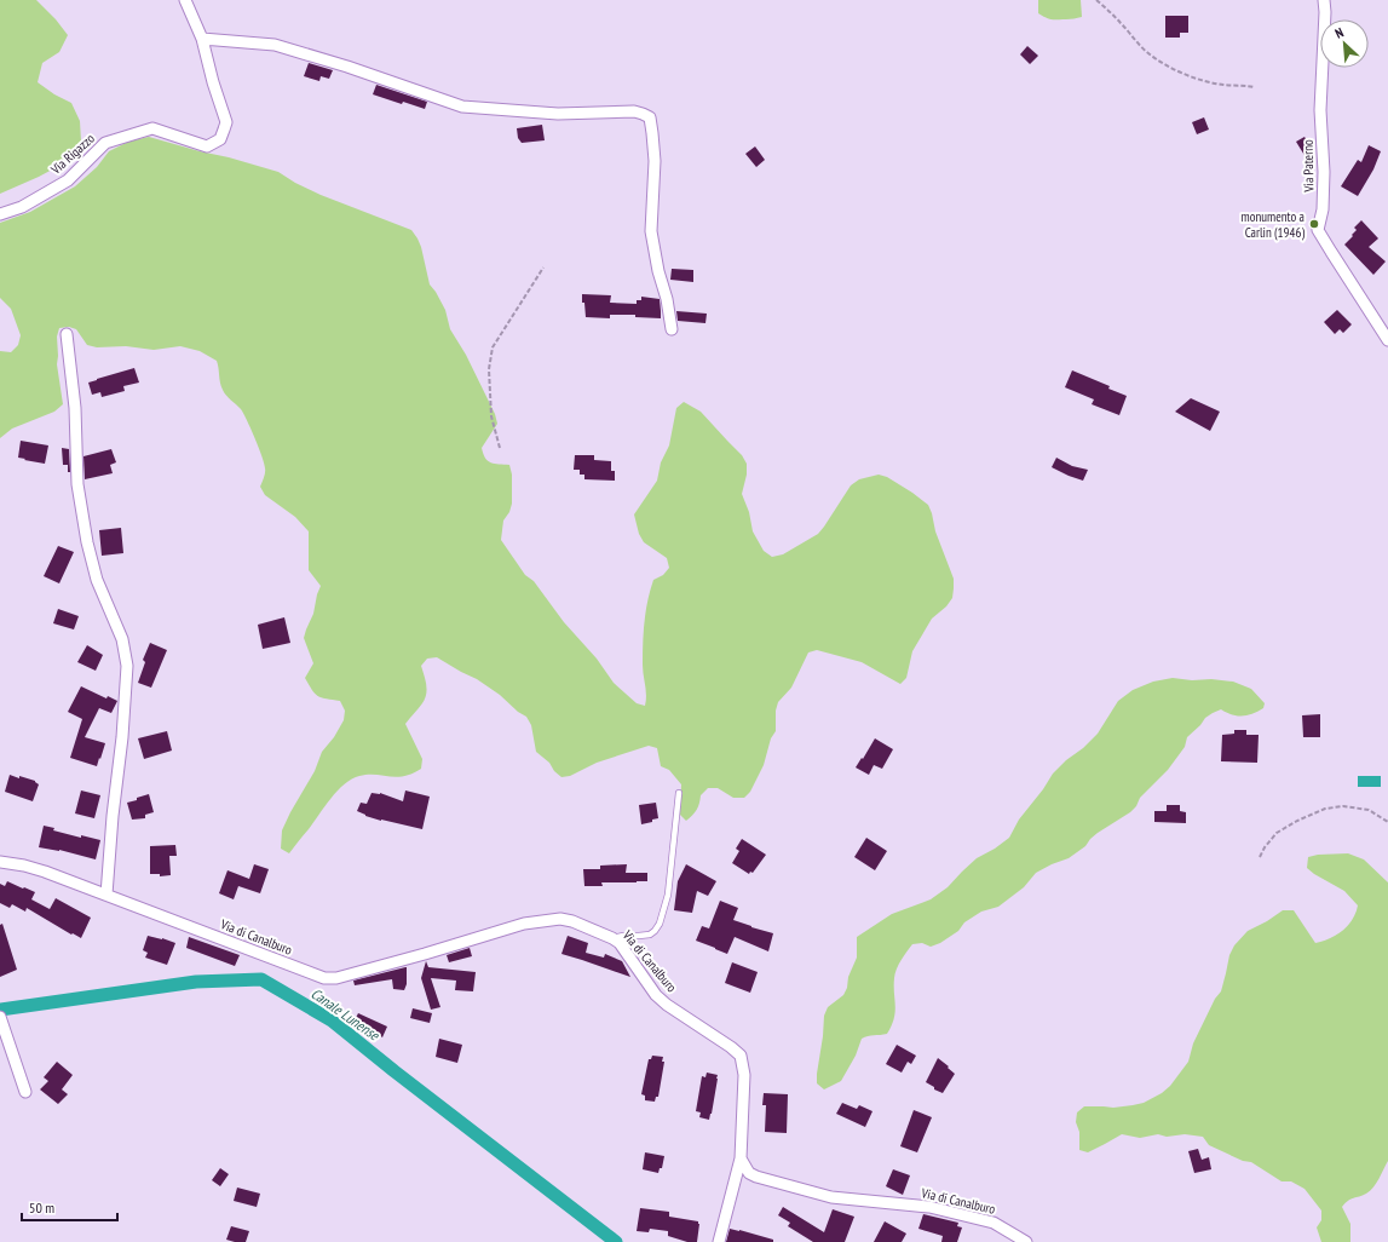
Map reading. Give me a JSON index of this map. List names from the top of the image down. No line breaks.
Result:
{"streets":{"street":["Via Rigazzo","Via Paterno","Via di Canalburo"]},"water":["Canale Lunense"],"places":["monumento a Carlin (1946)"],"scale_bar":"50 m","north":"top left"}
